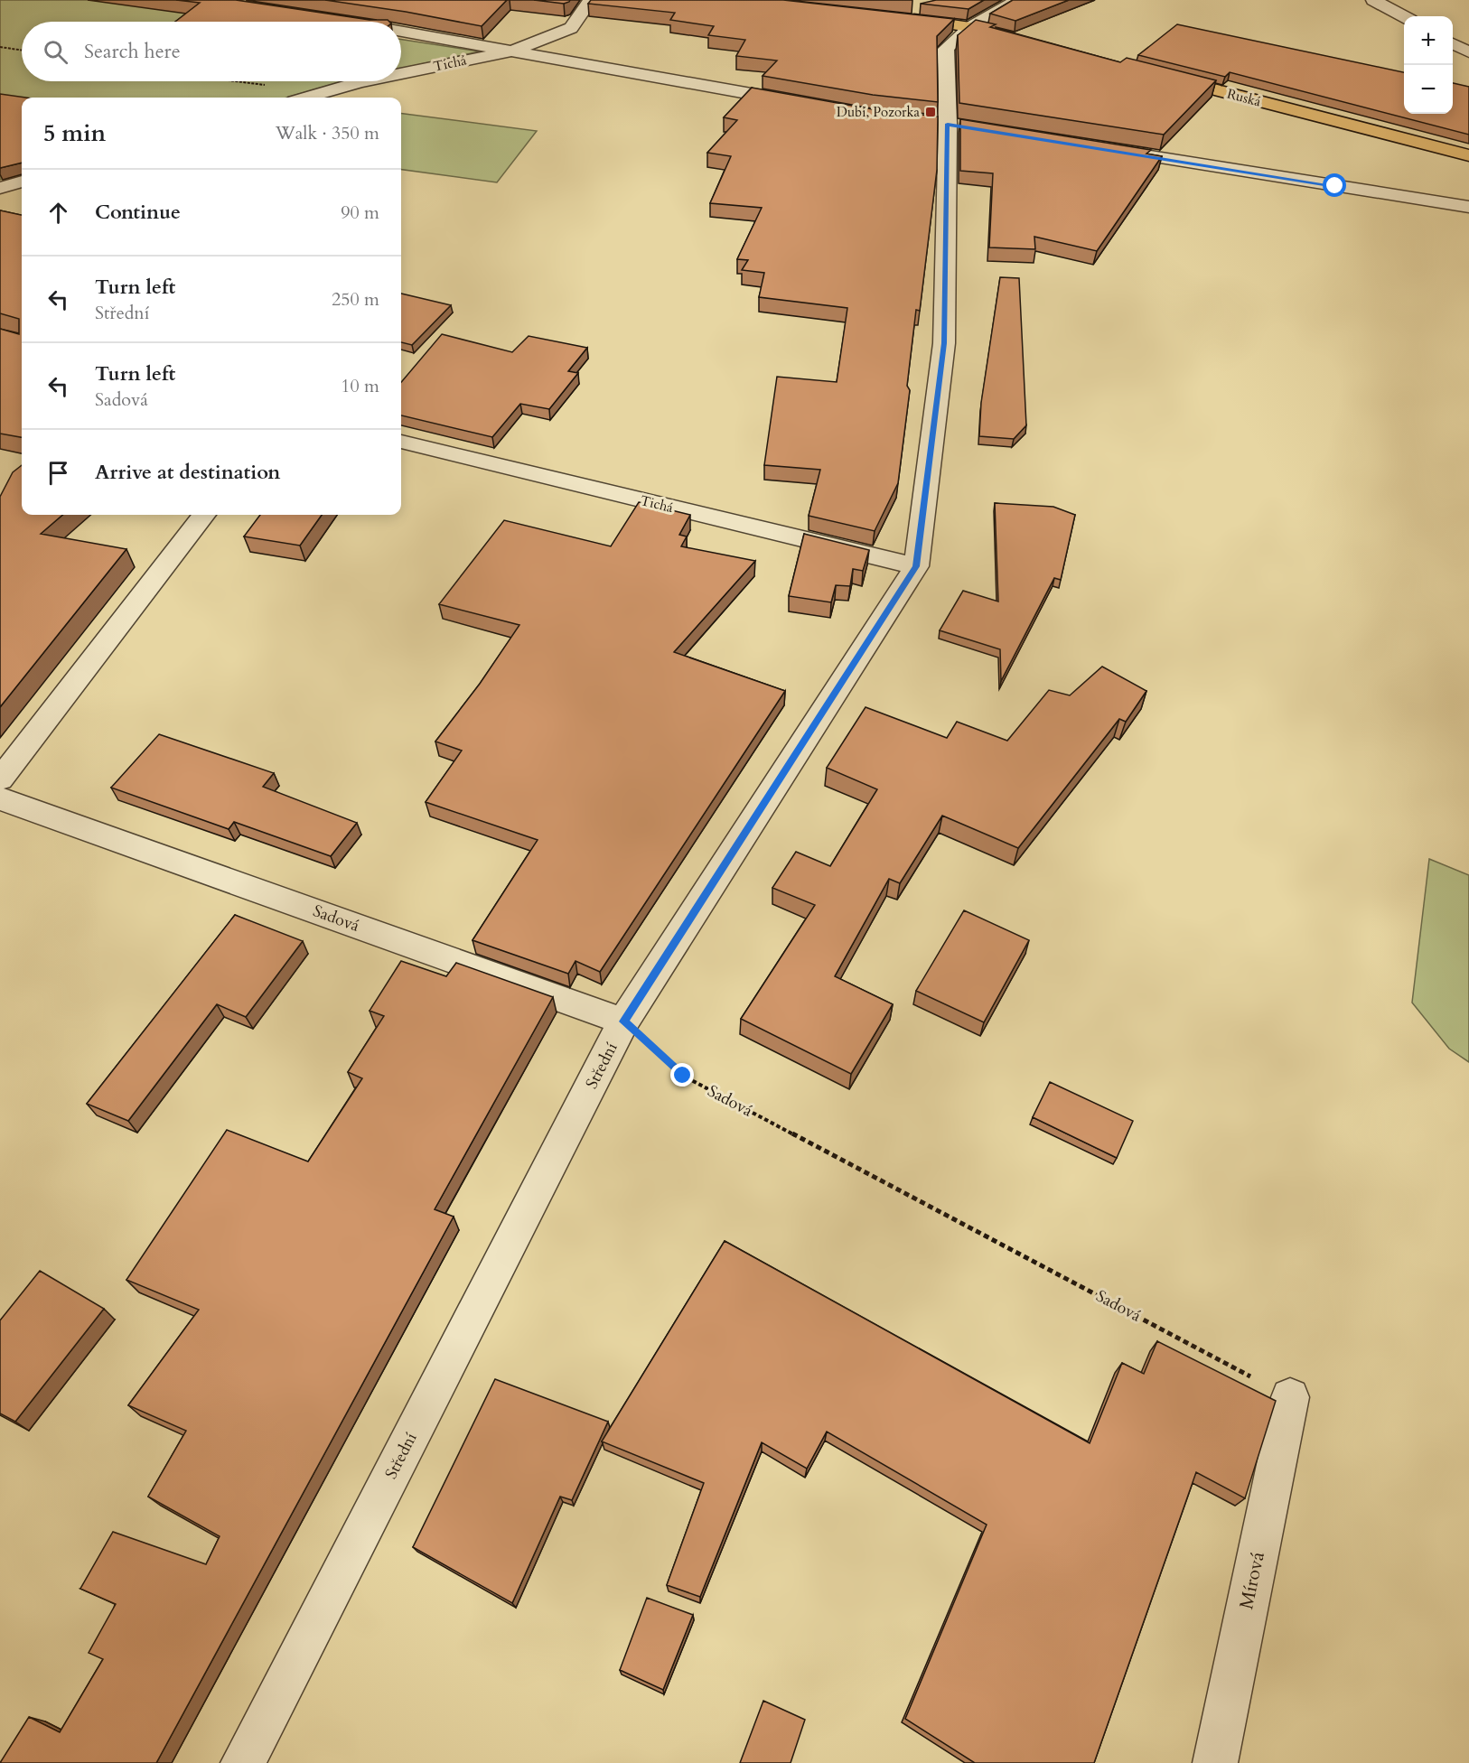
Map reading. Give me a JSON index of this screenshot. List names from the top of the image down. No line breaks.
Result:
{"streets":{"main road":["Ruská"],"street":["Tichá","Sadová","Střední","Mírová"]},"crossings":[["Tichá","Střední"],["Sadová","Střední"],["Sadová","Mírová"]],"places":{"transit":["Dubí, Pozorka"]},"page":{"map_buttons":["+","−"],"search":"Search here","heading":["5 min","Walk · 350 m"],"list":[["Continue","90 m"],["Turn left","Střední","250 m"],["Turn left","Sadová","10 m"],"Arrive at destination"]}}
